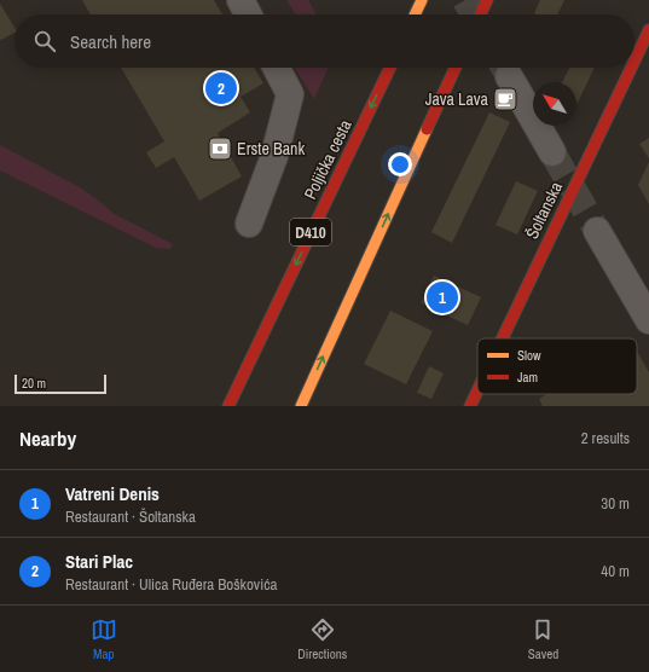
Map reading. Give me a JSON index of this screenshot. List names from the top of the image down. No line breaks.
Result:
{"streets":{"main road":["Poljička cesta","Šoltanska","D410"]},"places":{"cafe":["Java Lava"],"bank":["Erste Bank"]},"legend":["Slow","Jam"],"scale_bar":"20 m","north":"top left","page":{"search":"Search here","pins":["2","1"],"scale":"20 m","heading":["Nearby","2 results"],"list":[{"mark":"1","name":"Vatreni Denis","note":"Restaurant · Šoltanska","value":"30 m"},{"mark":"2","name":"Stari Plac","note":"Restaurant · Ulica Ruđera Boškovića","value":"40 m"}],"nav":["Map","Directions","Saved"]}}
